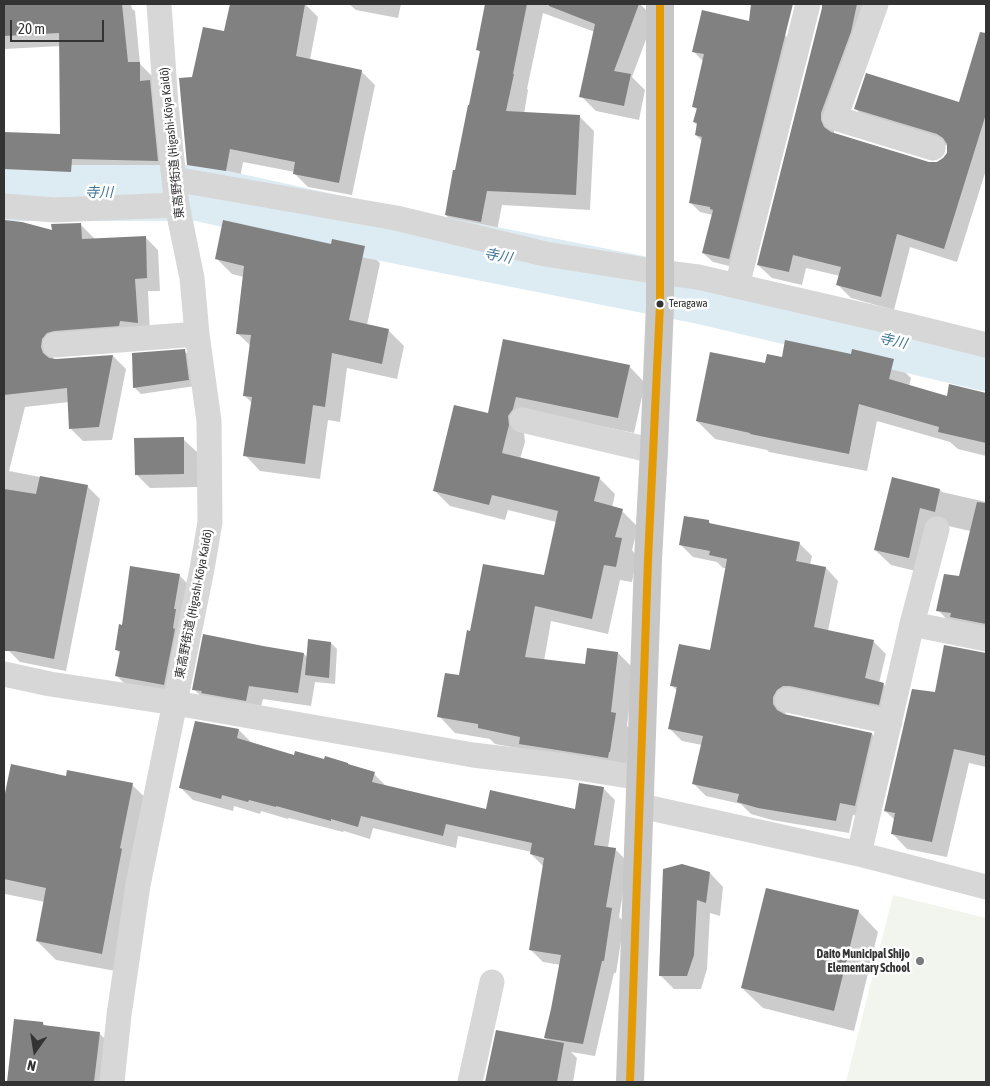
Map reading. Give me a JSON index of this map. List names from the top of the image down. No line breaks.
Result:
{"streets":{"street":["東高野街道 (Higashi-Kōya Kaidō)"]},"water":["寺川"],"places":["Teragawa","Daito Municipal Shijo Elementary School"],"scale_bar":"20 m","north":"bottom"}
